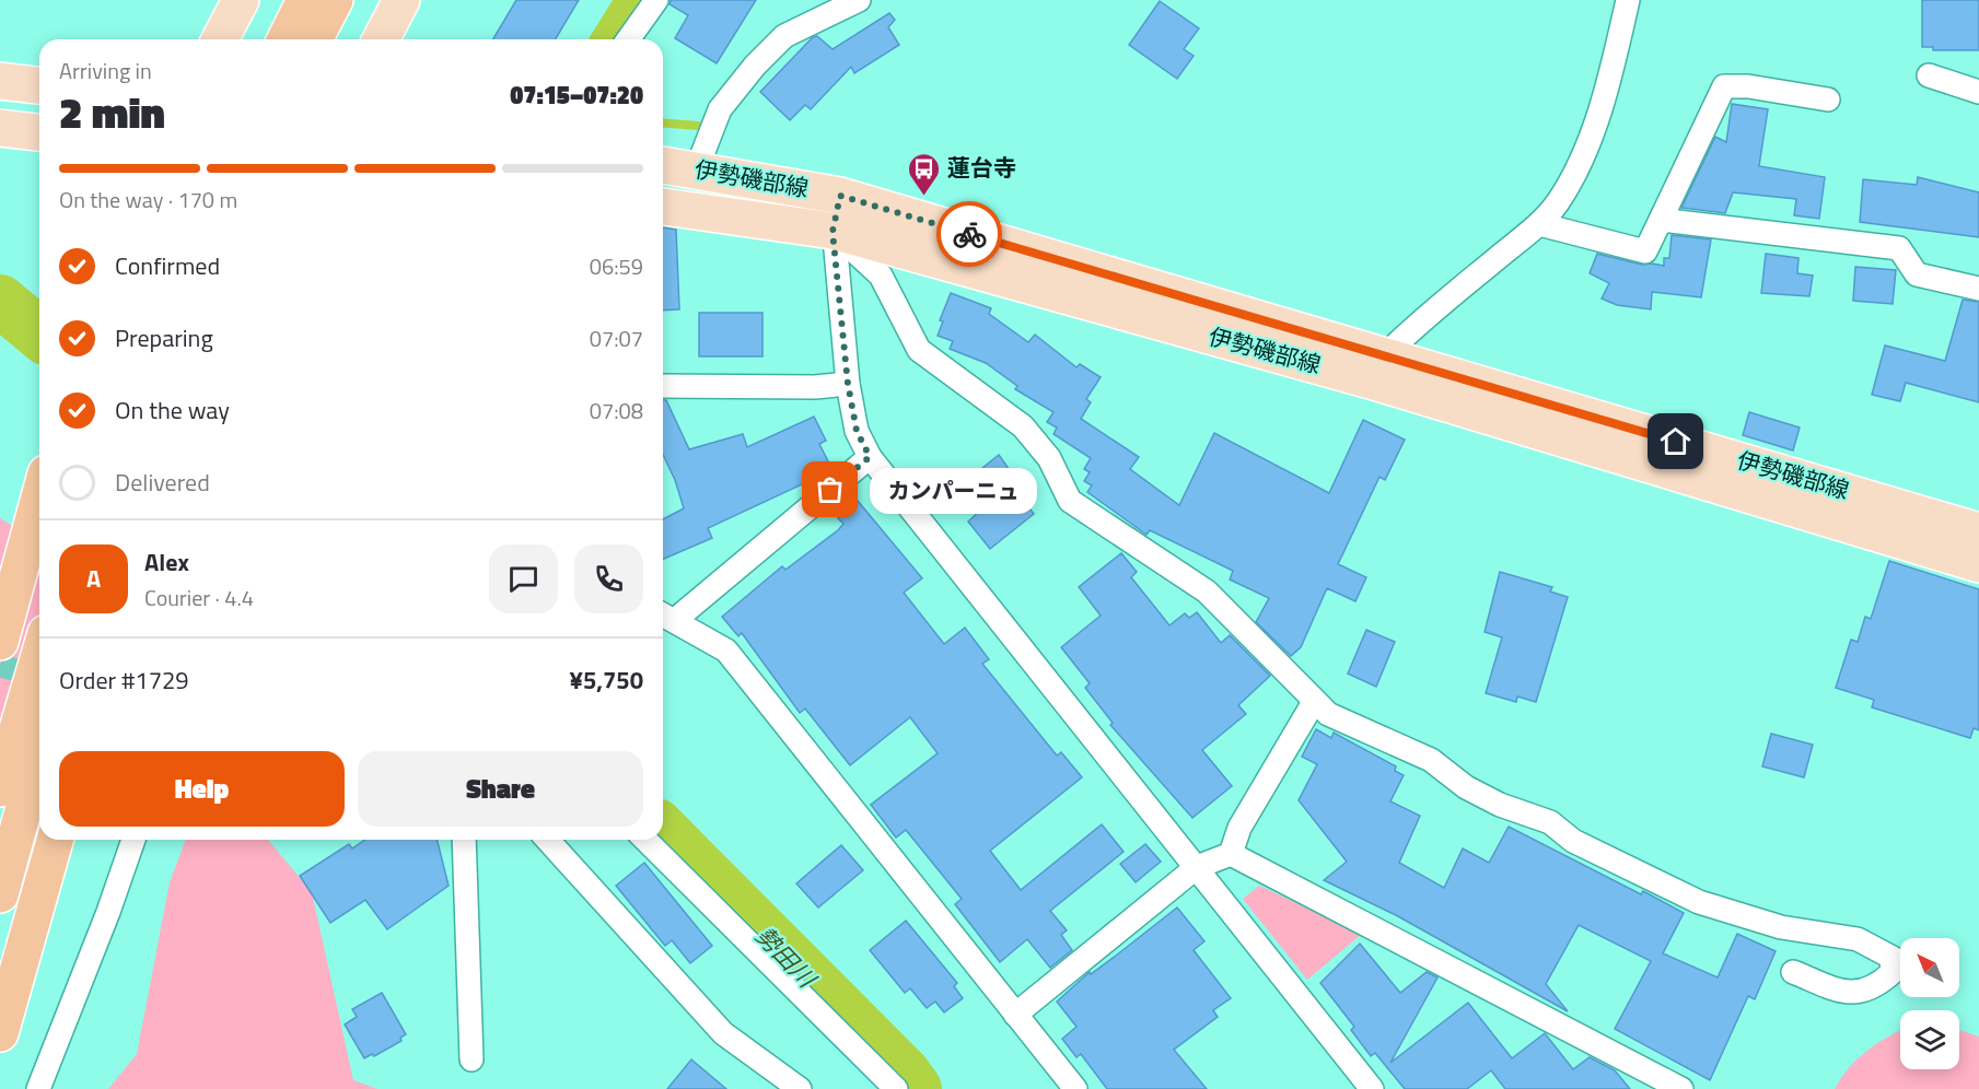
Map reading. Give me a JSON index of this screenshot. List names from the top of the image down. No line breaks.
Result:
{"streets":{"main road":["伊勢磯部線"]},"water":["勢田川"],"places":{"bus stop":["蓮台寺"],"other":["カンパーニュ"]},"north":"top left","page":{"heading":["2 min","Arriving in","07:15–07:20"],"panel":["Alex","Courier · 4.4","Order #1729","¥5,750"],"bar":"On the way · 170 m","list":[["Confirmed","06:59"],["Preparing","07:07"],["On the way","07:08"],"Delivered"],"bubble":"カンパーニュ","round":"A","buttons":["Help","Share"]}}
